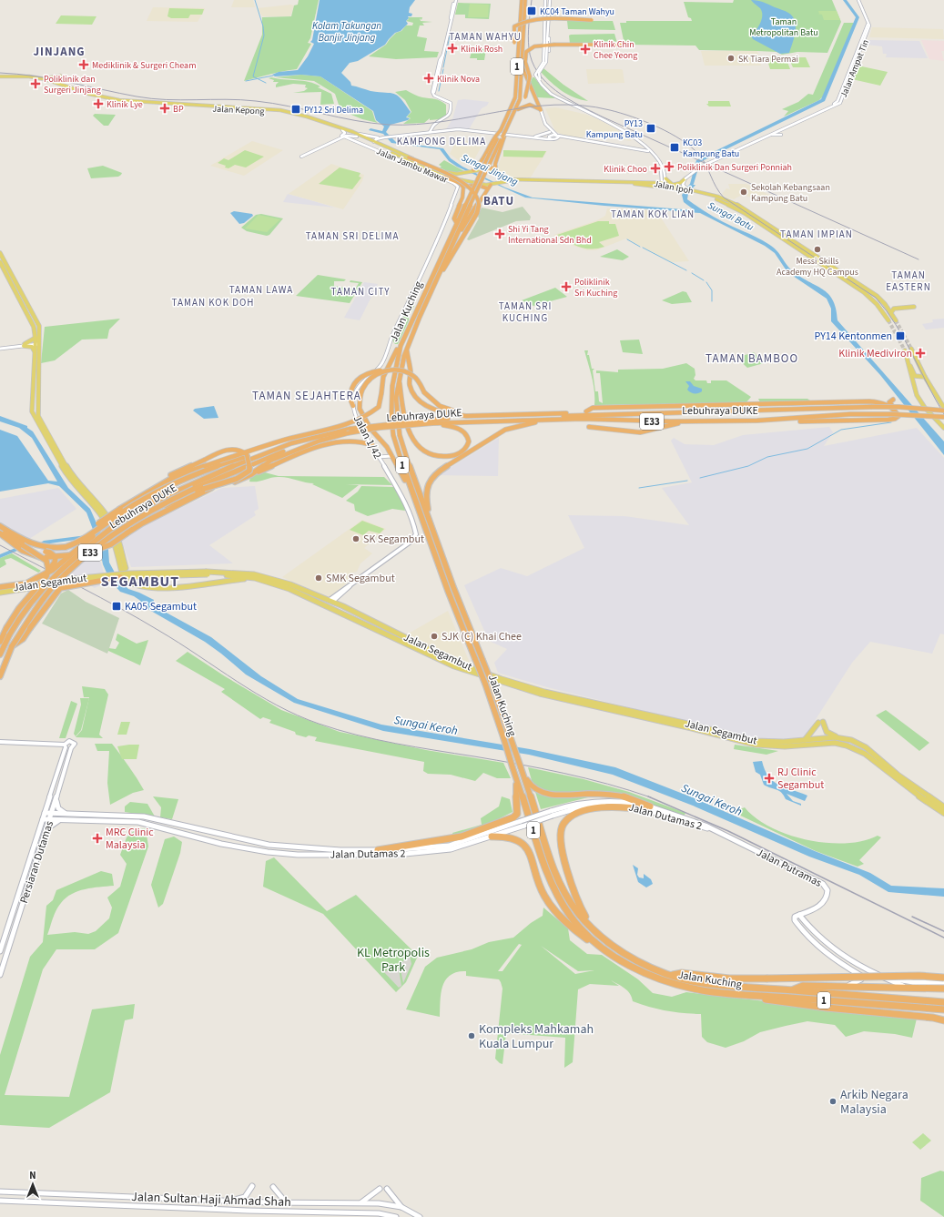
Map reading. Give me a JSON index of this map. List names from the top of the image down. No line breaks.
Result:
{"streets":{"highway":["1","Jalan Kuching","Lebuhraya DUKE","E33"],"main road":["Jalan Kepong","Jalan Ipoh","Jalan Segambut"],"street":["Jalan Ampat Tin","Jalan Jambu Mawar","Jalan 1/42","Jalan Dutamas 2","Persiaran Dutamas","Jalan Putramas","Jalan Sultan Haji Ahmad Shah"]},"crossings":[["1","Jalan Kuching"],["Jalan Ampat Tin","Jalan Ipoh"],["Jalan Kepong","Jalan Ipoh"],["Jalan Jambu Mawar","Jalan 1/42"],["Lebuhraya DUKE","E33"],["Jalan 1/42","Jalan Segambut"],["Jalan Dutamas 2","Persiaran Dutamas"],["Jalan Dutamas 2","Jalan Putramas"]],"districts":["TAMAN WAHYU","JINJANG","KAMPONG DELIMA","BATU","TAMAN KOK LIAN","TAMAN IMPIAN","TAMAN SRI DELIMA","TAMAN EASTERN","TAMAN LAWA","TAMAN CITY","TAMAN KOK DOH","TAMAN SRI KUCHING","TAMAN BAMBOO","TAMAN SEJAHTERA","SEGAMBUT"],"water":["Kolam Takungan Banjir Jinjang","Sungai Jinjang","Sungai Batu","Sungai Keroh"],"parks":["Taman Metropolitan Batu","KL Metropolis Park"],"places":{"transit":["KC04 Taman Wahyu","PY12 Sri Delima","PY13 Kampung Batu","KC03 Kampung Batu","PY14 Kentonmen","KA05 Segambut"],"health":["Klinik Rosh","Klinik Chin Chee Yeong","Mediklinik & Surgeri Cheam","Klinik Nova","Poliklinik dan Surgeri Jinjang","Klinik Lye","BP","Poliklinik Dan Surgeri Ponniah","Klinik Choo","Shi Yi Tang International Sdn Bhd","Poliklinik Sri Kuching","Klinik Mediviron","RJ Clinic Segambut","MRC Clinic Malaysia"],"other":["SK Tiara Permai","Sekolah Kebangsaan Kampung Batu","Messi Skills Academy HQ Campus","SK Segambut","SMK Segambut","SJK (C) Khai Chee","Kompleks Mahkamah Kuala Lumpur","Arkib Negara Malaysia"]},"north":"top"}
